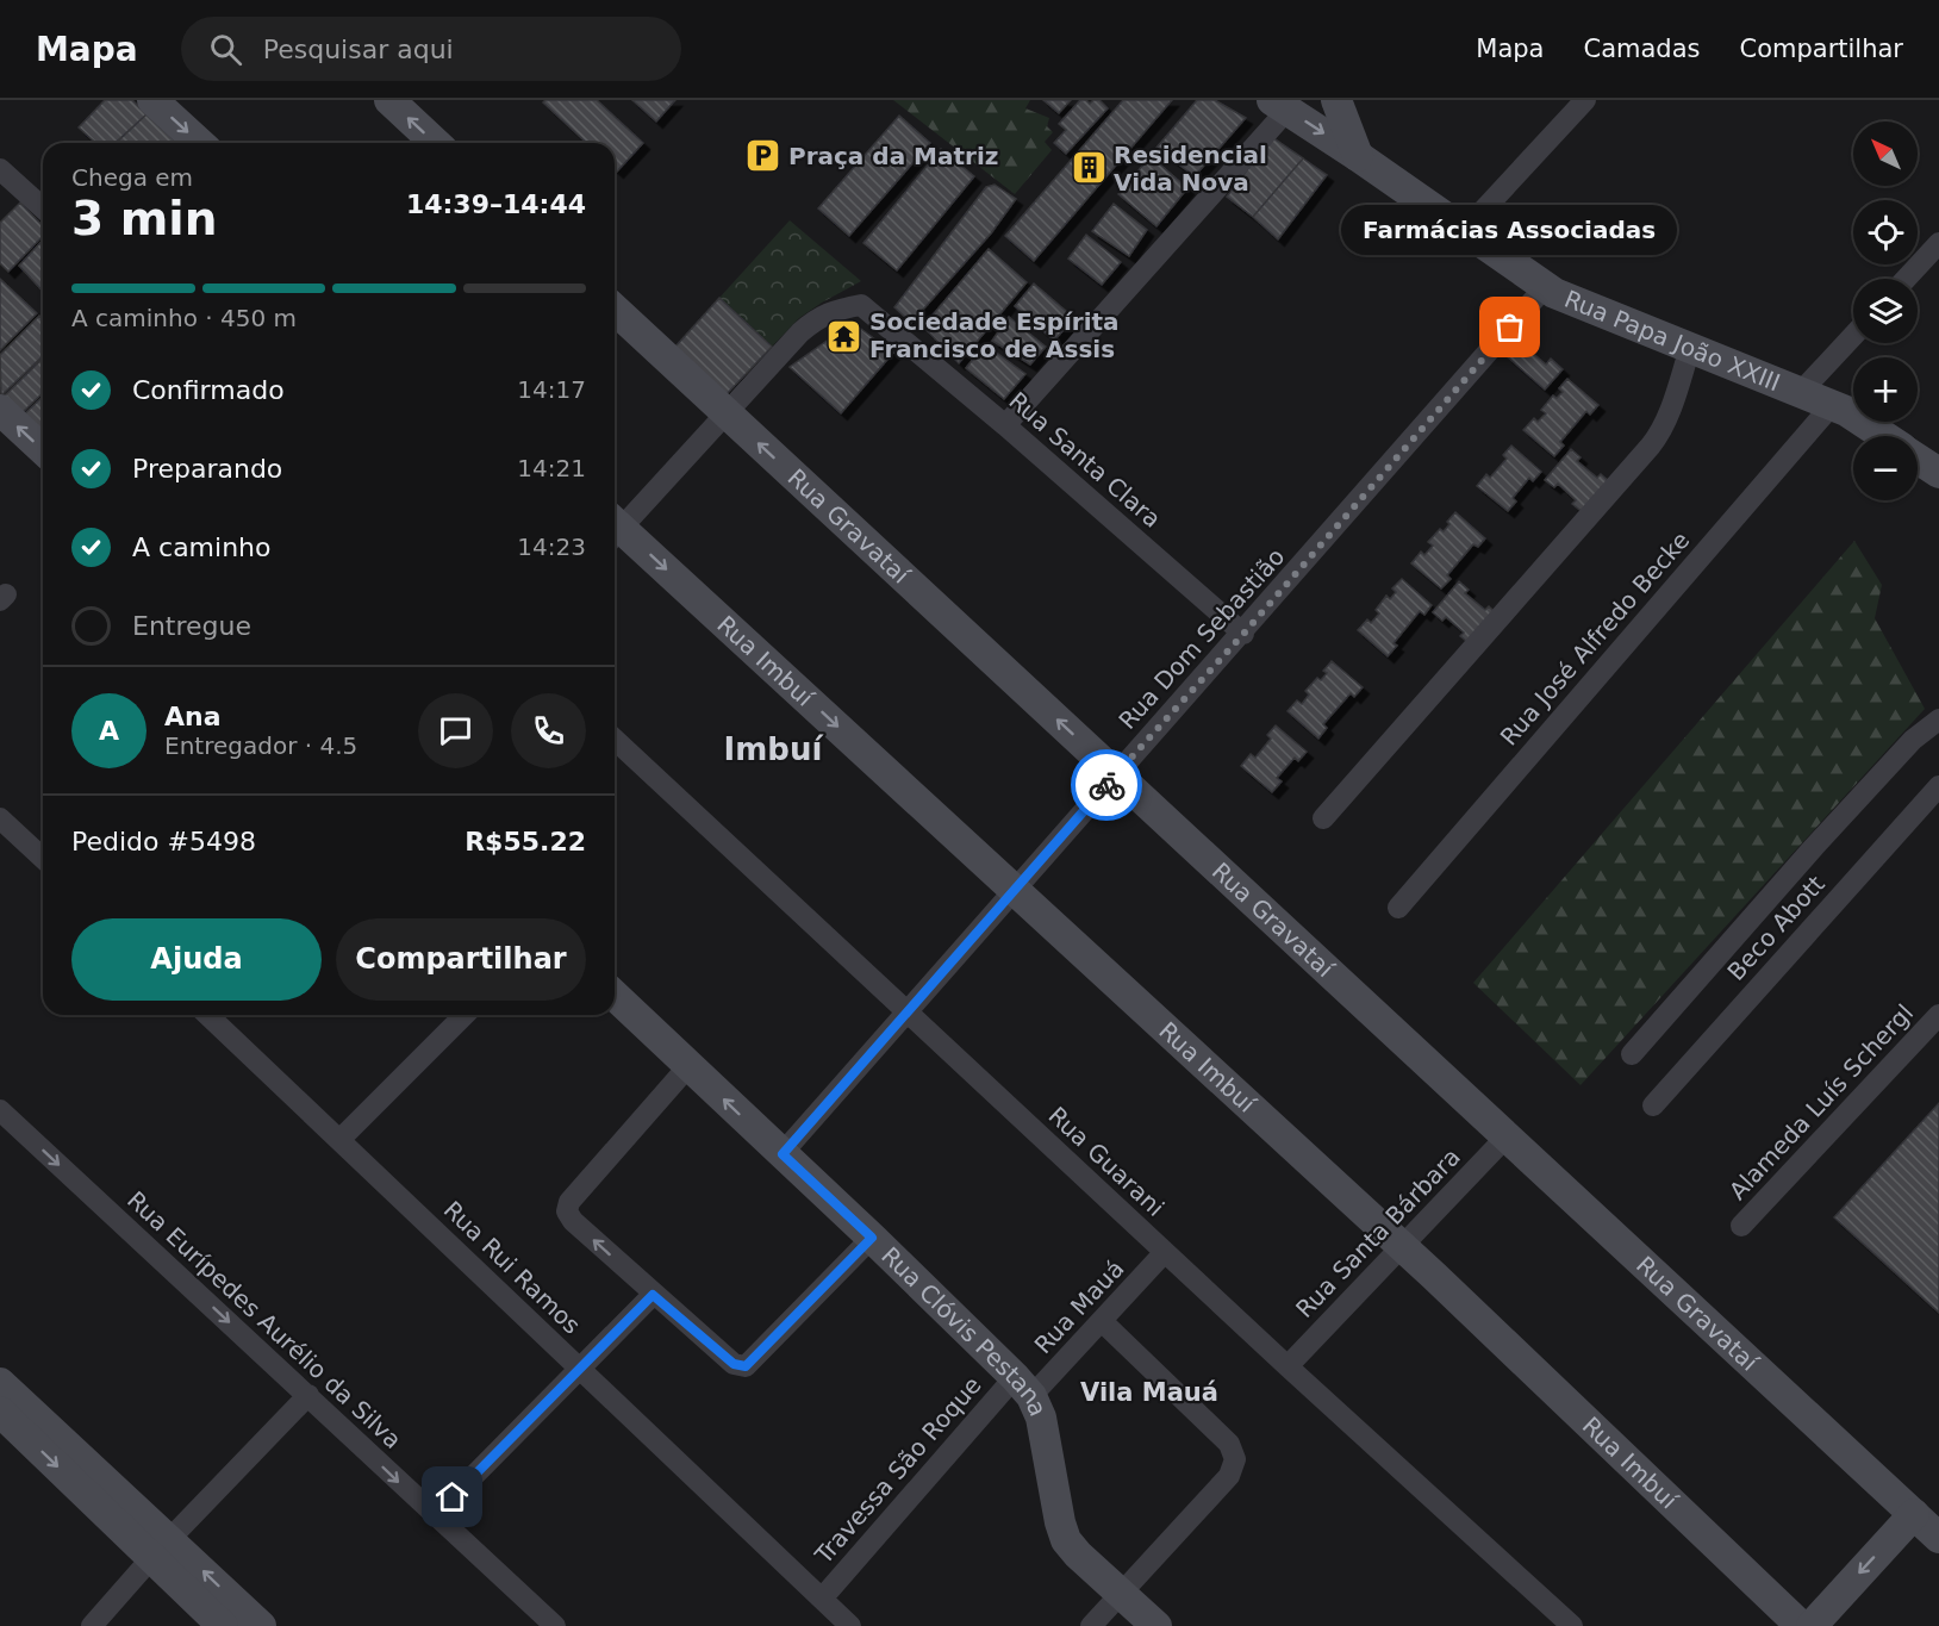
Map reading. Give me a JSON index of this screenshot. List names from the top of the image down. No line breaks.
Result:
{"streets":{"street":["Rua Papa João XXIII","Rua Santa Clara","Rua Gravataí","Rua Dom Sebastião","Rua José Alfredo Becke","Rua Imbuí","Beco Abott","Alameda Luís Schergl","Rua Guarani","Rua Santa Bárbara","Rua Rui Ramos","Rua Mauá","Rua Eurípedes Aurélio da Silva","Rua Clóvis Pestana","Travessa São Roque"]},"crossings":[["Rua Papa João XXIII","Rua Dom Sebastião"],["Rua Papa João XXIII","Rua José Alfredo Becke"],["Rua Santa Clara","Rua Gravataí"],["Rua Santa Clara","Rua Dom Sebastião"],["Rua Gravataí","Rua Dom Sebastião"],["Rua Gravataí","Rua Santa Bárbara"],["Rua Dom Sebastião","Rua Imbuí"],["Rua Dom Sebastião","Rua Guarani"],["Rua Dom Sebastião","Rua Clóvis Pestana"],["Rua Imbuí","Rua Santa Bárbara"],["Rua Guarani","Rua Santa Bárbara"],["Rua Guarani","Rua Mauá"],["Rua Rui Ramos","Travessa São Roque"],["Rua Mauá","Rua Clóvis Pestana"],["Rua Mauá","Travessa São Roque"],["Rua Clóvis Pestana","Travessa São Roque"]],"one_way":["Rua Eurípedes Aurélio da Silva"],"districts":["Imbuí","Vila Mauá"],"places":{"parking":["Praça da Matriz"],"building":["Residencial Vida Nova"],"other":["Farmácias Associadas"],"temple":["Sociedade Espírita Francisco de Assis"]},"north":"top left","page":{"header":"Mapa","search":"Pesquisar aqui","nav":["Mapa","Camadas","Compartilhar"],"map_buttons":["+","−"],"heading":["3 min","Chega em","14:39–14:44"],"panel":["Ana","Entregador · 4.5","Pedido #5498","R$55.22"],"bubble":"Farmácias Associadas","bar":"A caminho · 450 m","list":[["Confirmado","14:17"],["Preparando","14:21"],["A caminho","14:23"],"Entregue"],"round":"A","buttons":["Ajuda","Compartilhar"]}}
